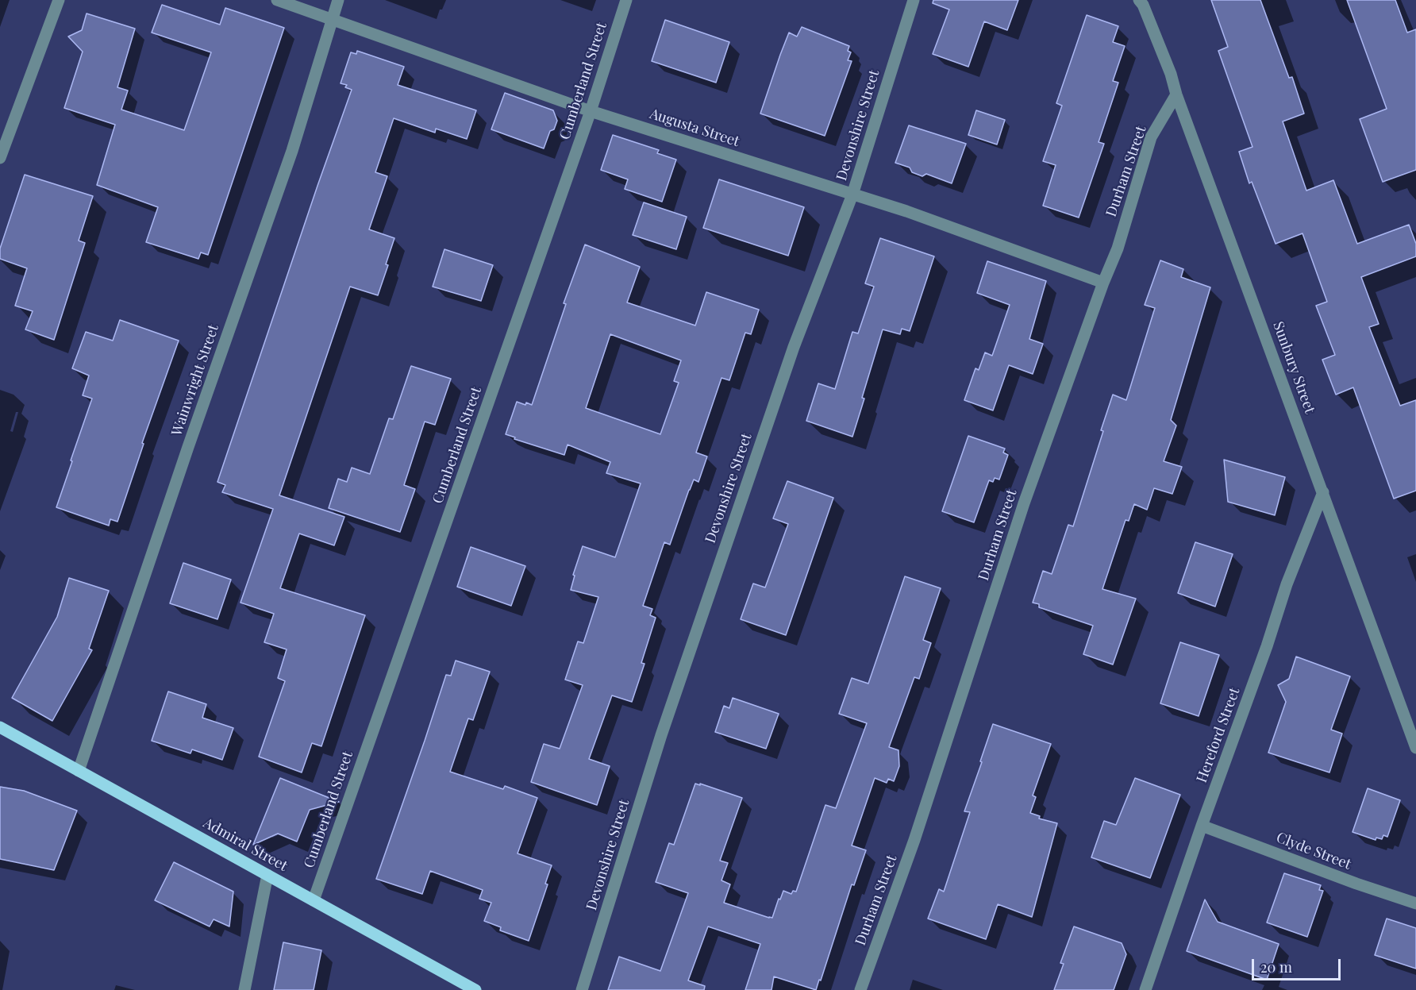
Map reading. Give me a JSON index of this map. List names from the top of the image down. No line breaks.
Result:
{"streets":{"main road":["Admiral Street"],"street":["Cumberland Street","Devonshire Street","Augusta Street","Durham Street","Sunbury Street","Wainwright Street","Hereford Street","Clyde Street"]},"crossings":[["Cumberland Street","Augusta Street"],["Cumberland Street","Admiral Street"],["Devonshire Street","Augusta Street"],["Augusta Street","Durham Street"],["Augusta Street","Wainwright Street"],["Durham Street","Sunbury Street"],["Sunbury Street","Hereford Street"],["Wainwright Street","Admiral Street"],["Hereford Street","Clyde Street"]],"scale_bar":"20 m"}
